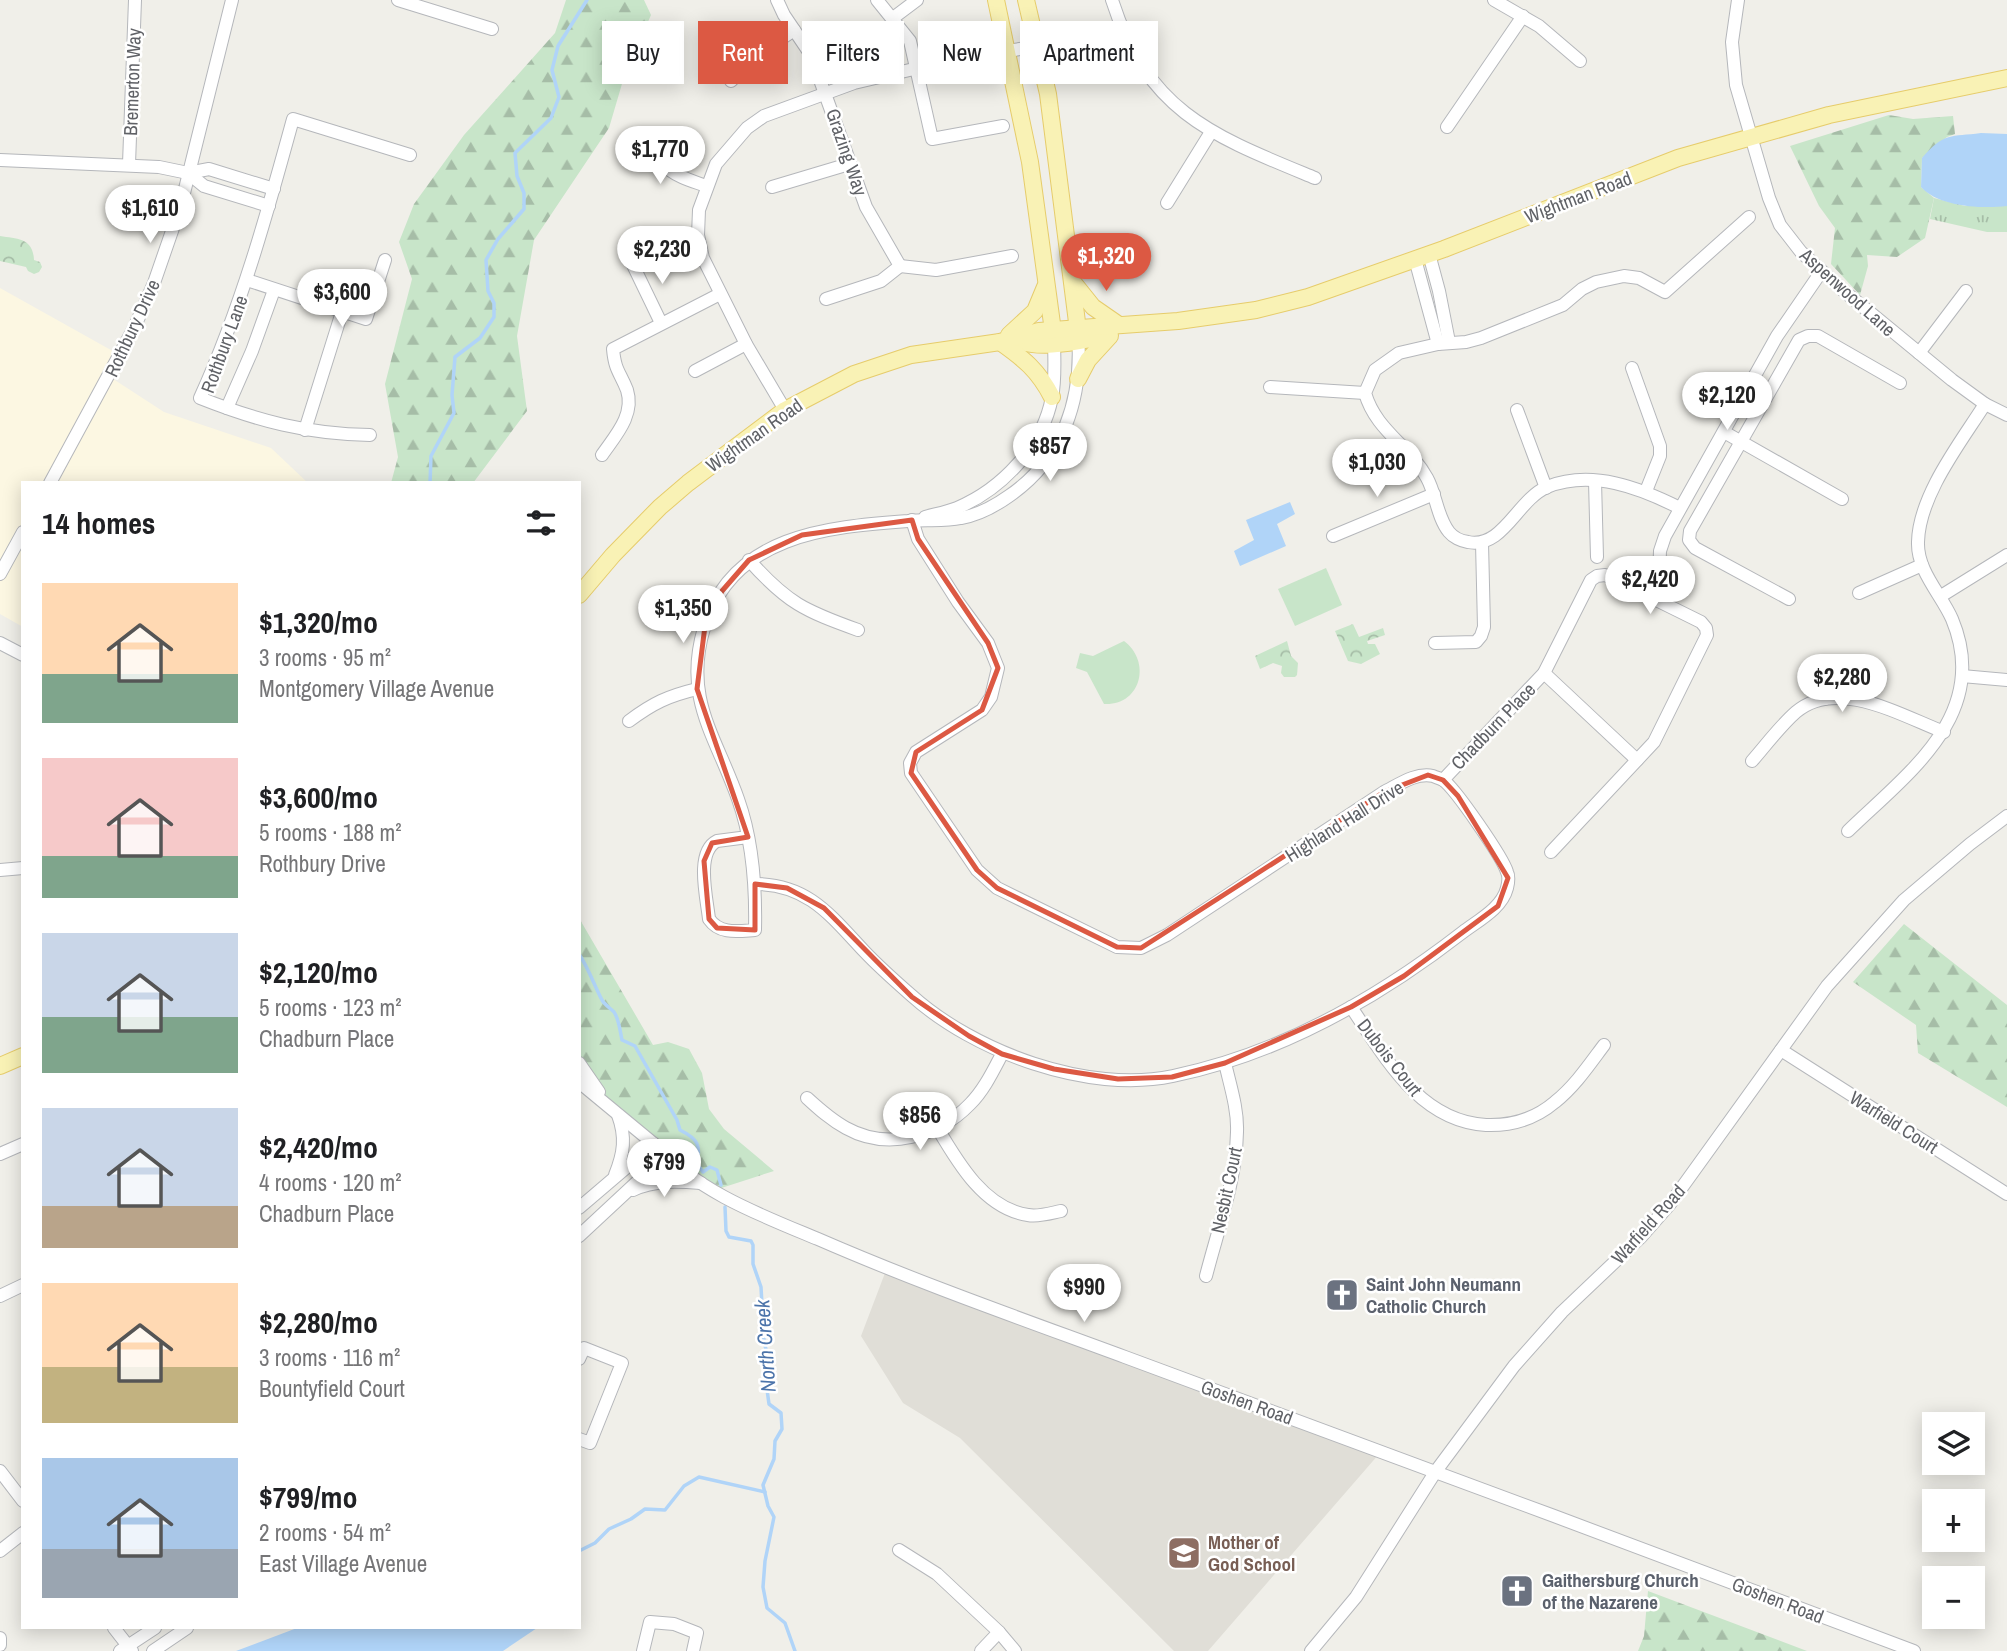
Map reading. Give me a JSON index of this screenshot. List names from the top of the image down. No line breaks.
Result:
{"streets":{"main road":["Wightman Road"],"street":["Bremerton Way","Grazing Way","Aspenwood Lane","Rothbury Drive","Rothbury Lane","Chadburn Place","Highland Hall Drive","Dubois Court","Warfield Court","Nesbit Court","Warfield Road","Goshen Road"]},"crossings":[["Wightman Road","Aspenwood Lane"],["Chadburn Place","Highland Hall Drive"],["Warfield Court","Warfield Road"],["Warfield Road","Goshen Road"]],"water":["North Creek"],"places":{"church":["Saint John Neumann Catholic Church","Gaithersburg Church of the Nazarene"],"school or university":["Mother of God School"]},"page":{"chip":["Buy","Rent","Filters","New","Apartment"],"price":["$1,770","$1,610","$2,230","$1,320","$3,600","$2,120","$857","$1,030","$2,420","$1,350","$2,280","$856","$799","$990"],"heading":"14 homes","list":[{"name":"$1,320/mo","note":"3 rooms · 95 m² · Montgomery Village Avenue"},{"name":"$3,600/mo","note":"5 rooms · 188 m² · Rothbury Drive"},{"name":"$2,120/mo","note":"5 rooms · 123 m² · Chadburn Place"},{"name":"$2,420/mo","note":"4 rooms · 120 m² · Chadburn Place"},{"name":"$2,280/mo","note":"3 rooms · 116 m² · Bountyfield Court"},{"name":"$799/mo","note":"2 rooms · 54 m² · East Village Avenue"}],"map_buttons":["+","−"]}}
